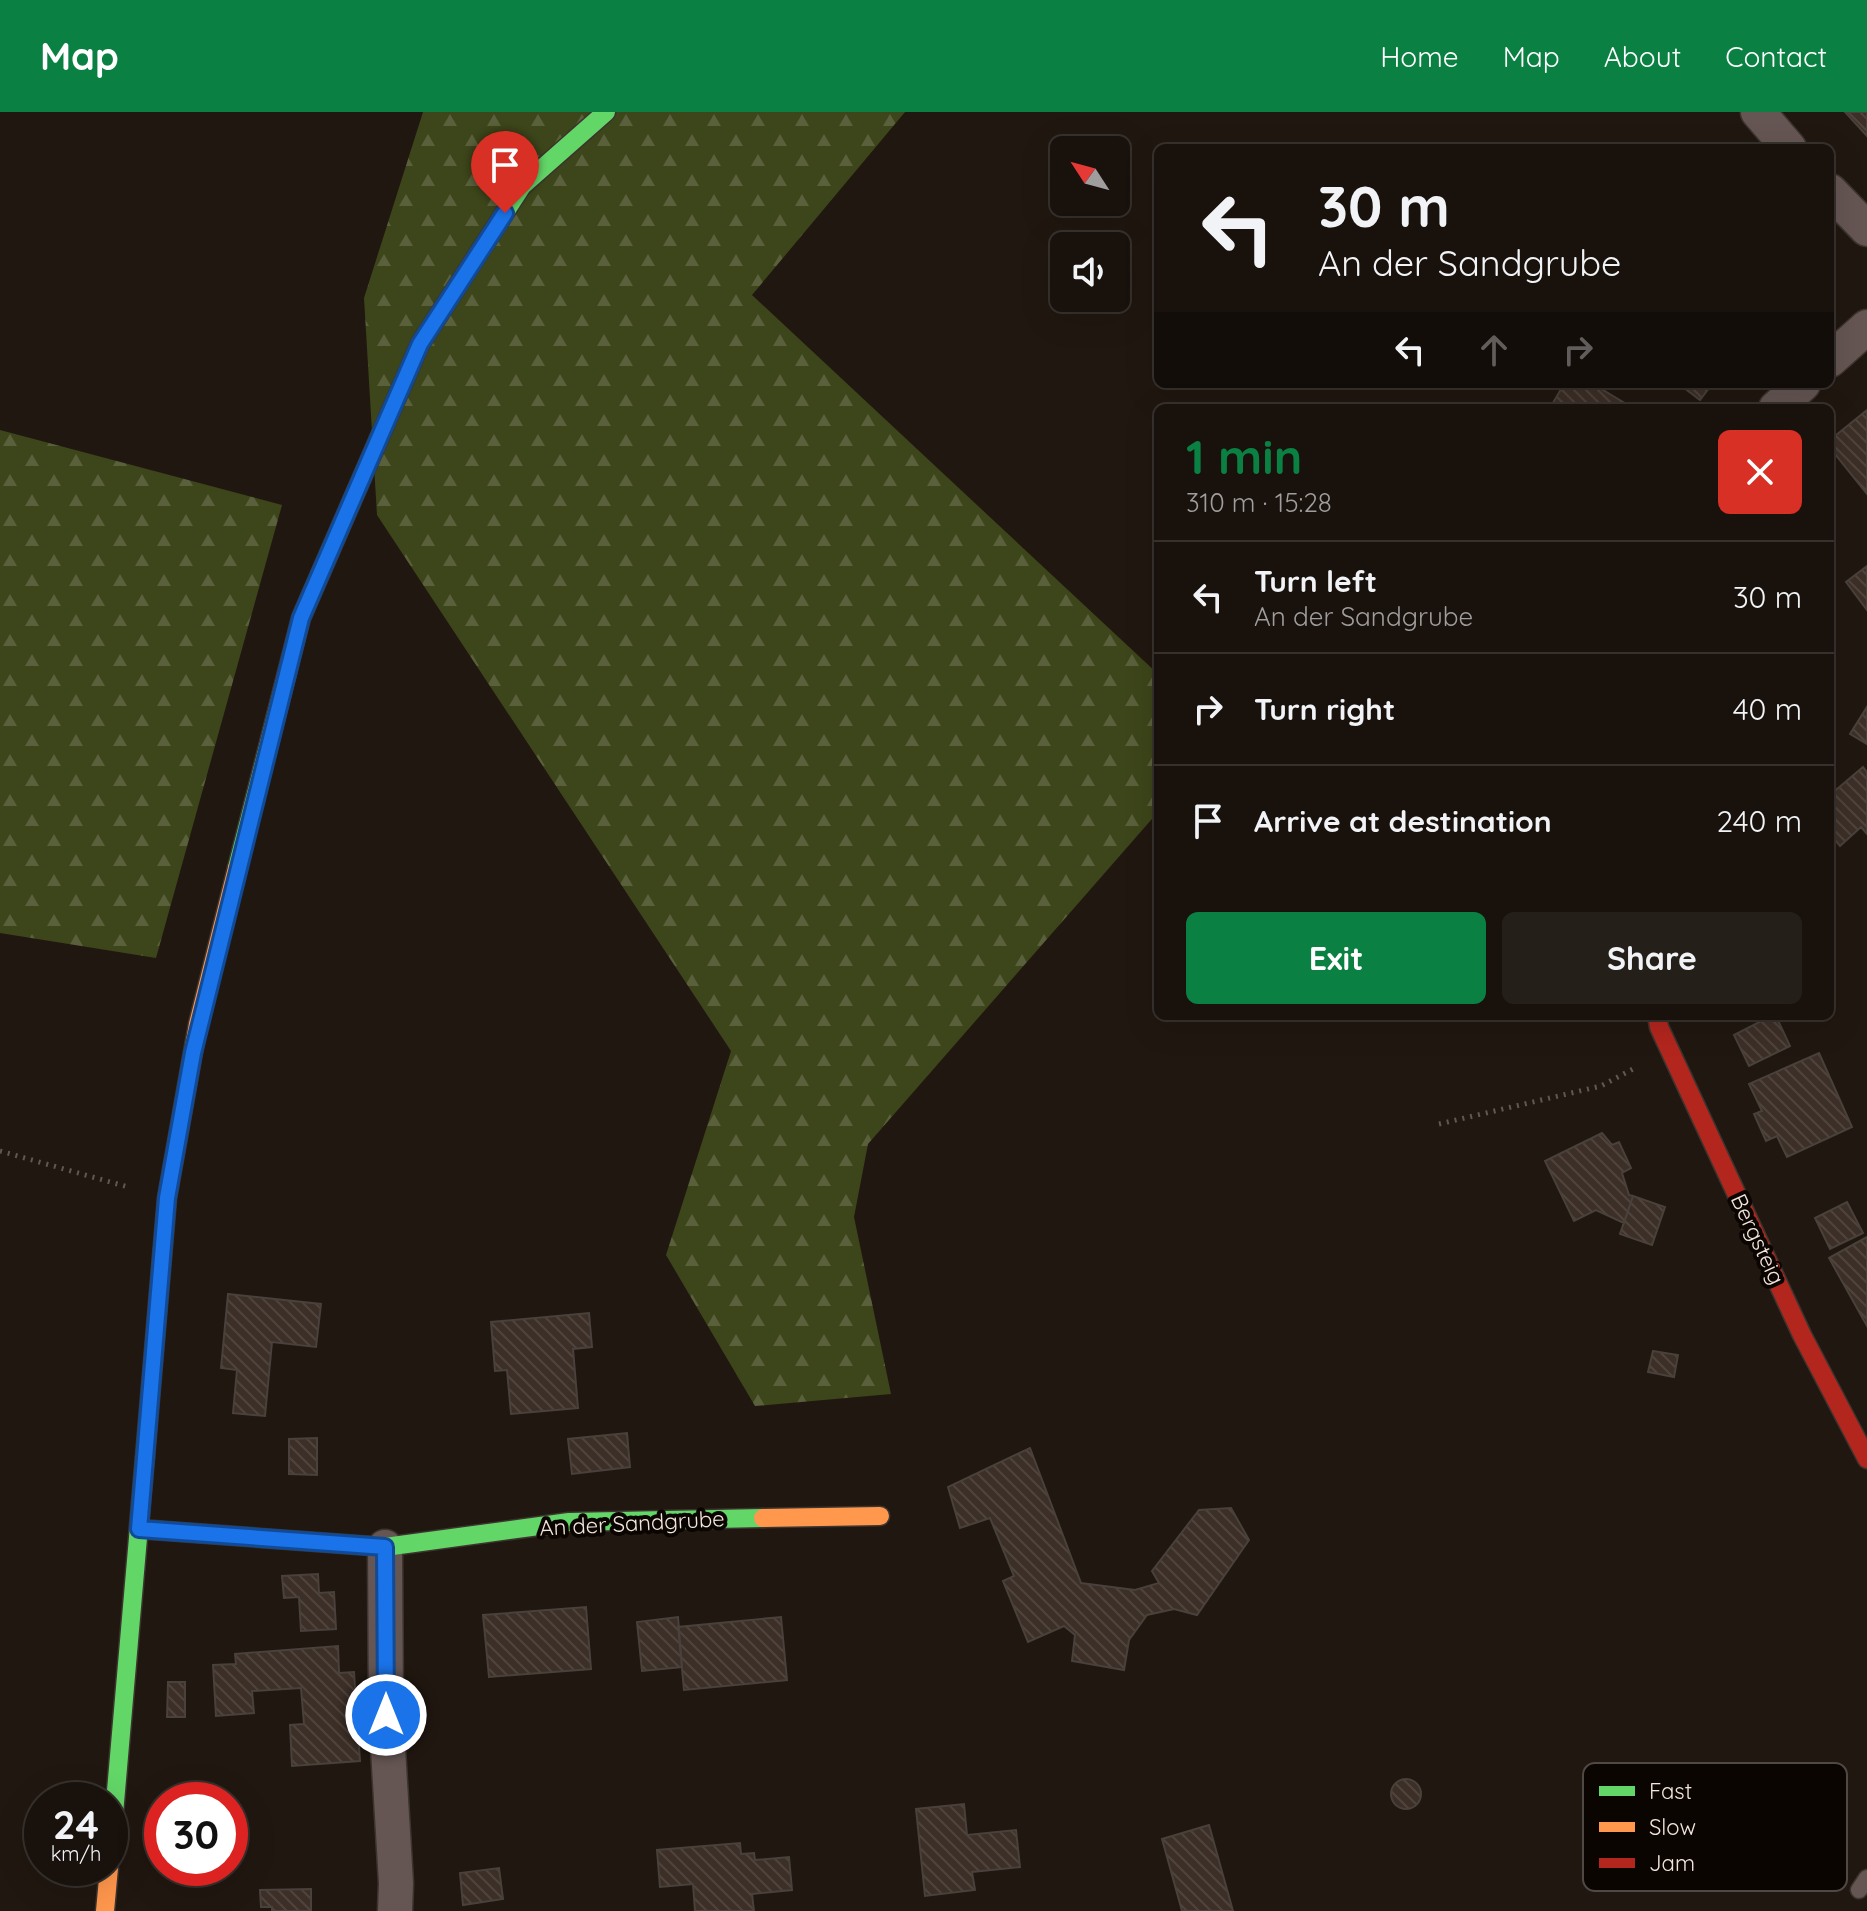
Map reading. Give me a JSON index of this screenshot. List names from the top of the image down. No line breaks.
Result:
{"streets":{"street":["Bergsteig","An der Sandgrube"]},"legend":["Fast","Slow","Jam"],"north":"top left","page":{"header":"Map","nav":["Home","Map","About","Contact"],"turn":["30 m","An der Sandgrube"],"heading":["1 min","310 m · 15:28"],"list":[{"name":"Turn left","note":"An der Sandgrube","value":"30 m"},{"name":"Turn right","value":"40 m"},{"name":"Arrive at destination","value":"240 m"}],"buttons":["Exit","Share"],"speed":"24 km/h","limit":"30"}}
